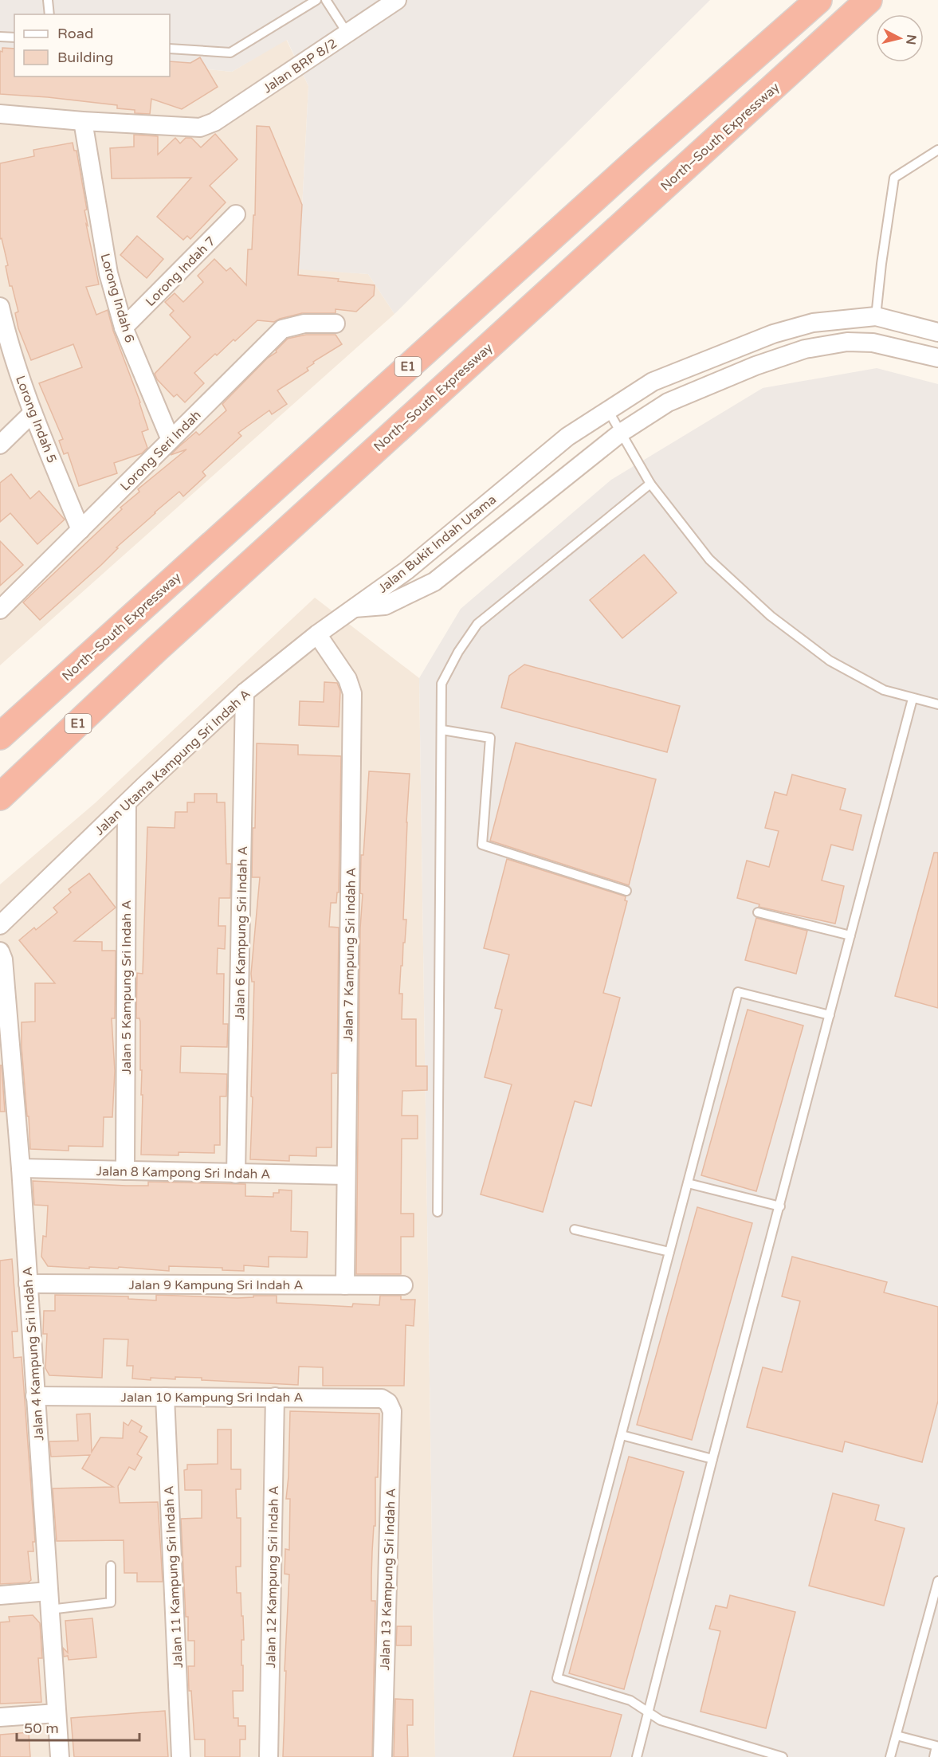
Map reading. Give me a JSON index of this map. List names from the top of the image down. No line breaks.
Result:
{"streets":{"highway":["North–South Expressway","E1"],"street":["Jalan BRP 8/2","Lorong Indah 7","Lorong Indah 6","Lorong Indah 5","Lorong Seri Indah","Jalan Bukit Indah Utama","Jalan Utama Kampung Sri Indah A","Jalan 6 Kampung Sri Indah A","Jalan 7 Kampung Sri Indah A","Jalan 5 Kampung Sri Indah A","Jalan 8 Kampong Sri Indah A","Jalan 9 Kampung Sri Indah A","Jalan 4 Kampung Sri Indah A","Jalan 10 Kampung Sri Indah A","Jalan 11 Kampung Sri Indah A","Jalan 12 Kampung Sri Indah A","Jalan 13 Kampung Sri Indah A"]},"crossings":[["Jalan BRP 8/2","Lorong Indah 6"],["Lorong Indah 7","Lorong Indah 6"],["Lorong Indah 6","Lorong Seri Indah"],["Lorong Indah 5","Lorong Seri Indah"],["Jalan Bukit Indah Utama","Jalan Utama Kampung Sri Indah A"],["Jalan Utama Kampung Sri Indah A","Jalan 6 Kampung Sri Indah A"],["Jalan Utama Kampung Sri Indah A","Jalan 7 Kampung Sri Indah A"],["Jalan Utama Kampung Sri Indah A","Jalan 5 Kampung Sri Indah A"],["Jalan 6 Kampung Sri Indah A","Jalan 8 Kampong Sri Indah A"],["Jalan 7 Kampung Sri Indah A","Jalan 8 Kampong Sri Indah A"],["Jalan 7 Kampung Sri Indah A","Jalan 9 Kampung Sri Indah A"],["Jalan 5 Kampung Sri Indah A","Jalan 8 Kampong Sri Indah A"],["Jalan 8 Kampong Sri Indah A","Jalan 4 Kampung Sri Indah A"],["Jalan 9 Kampung Sri Indah A","Jalan 4 Kampung Sri Indah A"],["Jalan 4 Kampung Sri Indah A","Jalan 10 Kampung Sri Indah A"],["Jalan 10 Kampung Sri Indah A","Jalan 11 Kampung Sri Indah A"],["Jalan 10 Kampung Sri Indah A","Jalan 12 Kampung Sri Indah A"],["Jalan 10 Kampung Sri Indah A","Jalan 13 Kampung Sri Indah A"]],"legend":["Road","Building"],"scale_bar":"50 m","north":"right"}
